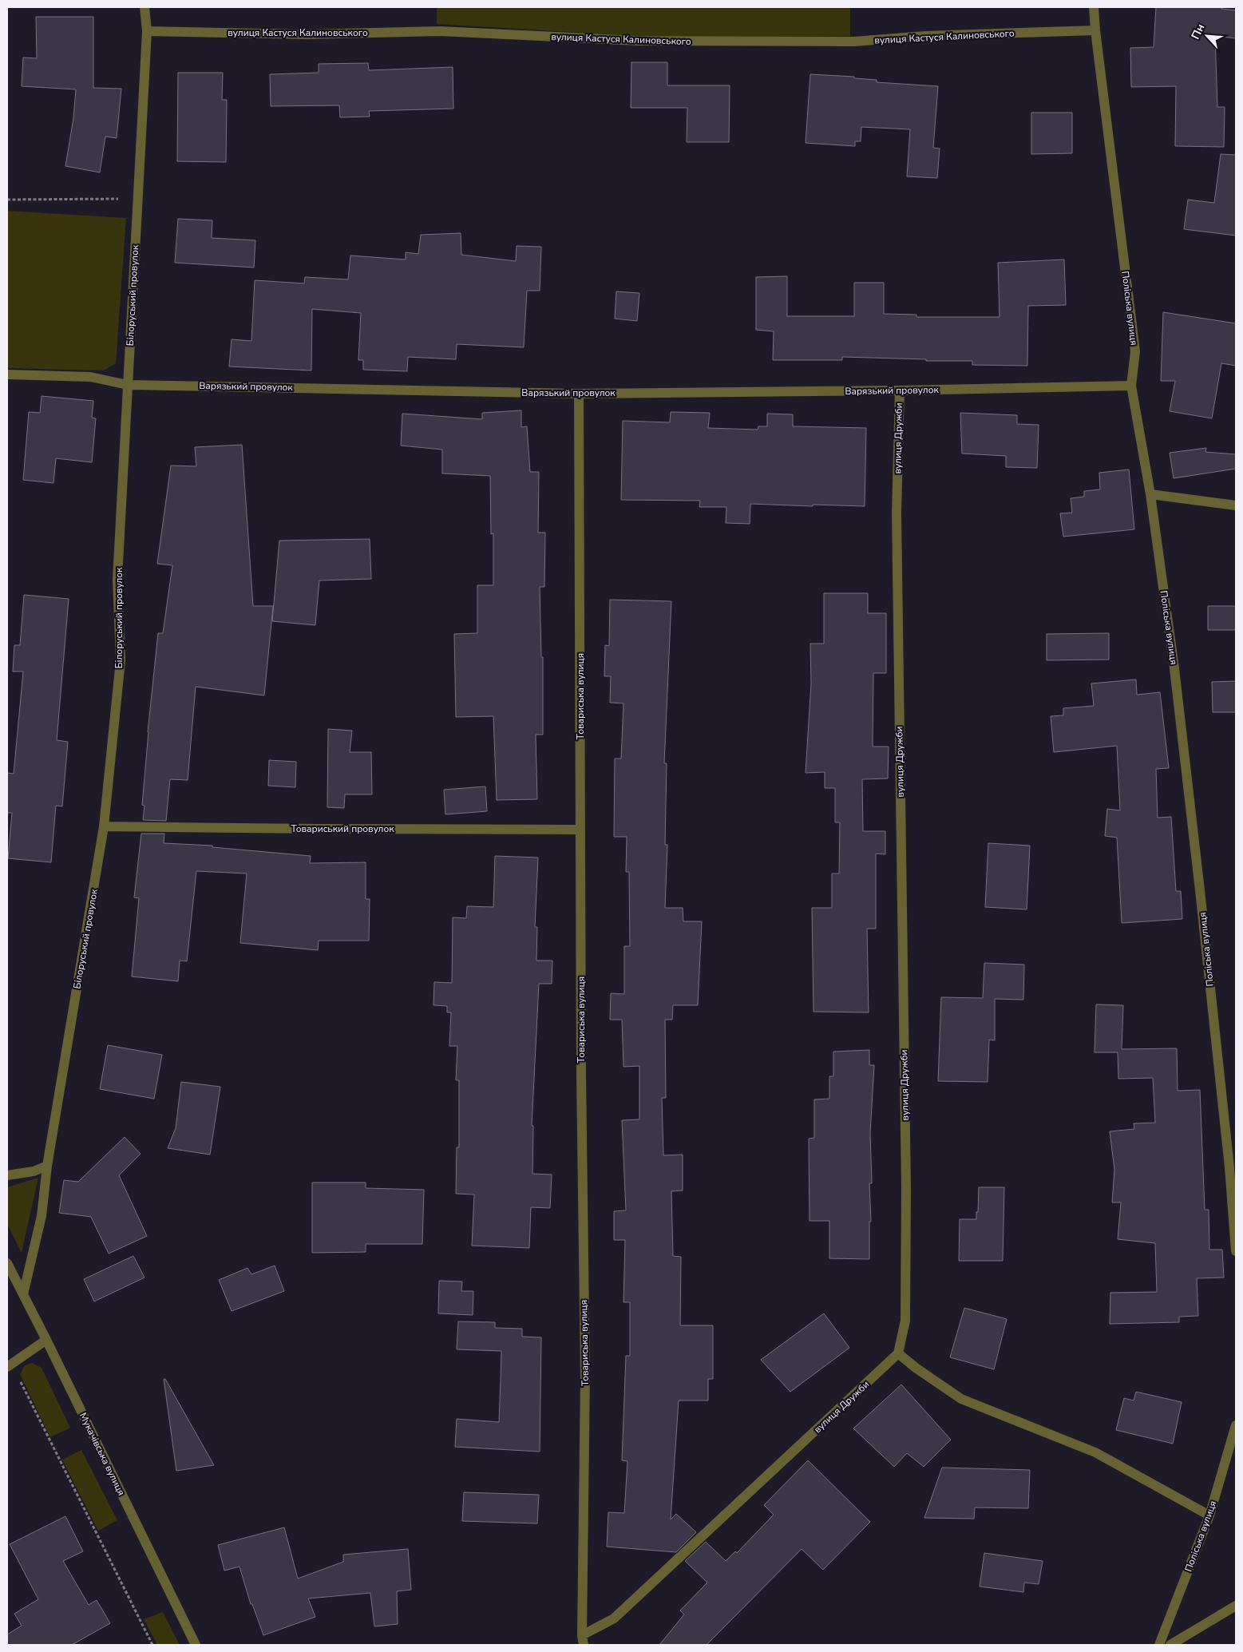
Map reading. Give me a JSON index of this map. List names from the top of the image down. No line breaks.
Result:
{"streets":{"street":["вулиця Кастуся Калиновського","Білоруський провулок","Поліська вулиця","Варязький провулок","вулиця Дружби","Товариська вулиця","Товариський провулок","Мукачівська вулиця"]},"crossings":[["вулиця Кастуся Калиновського","Білоруський провулок"],["вулиця Кастуся Калиновського","Поліська вулиця"],["Білоруський провулок","Варязький провулок"],["Білоруський провулок","Товариський провулок"],["Білоруський провулок","Мукачівська вулиця"],["Поліська вулиця","Варязький провулок"],["Варязький провулок","вулиця Дружби"],["Варязький провулок","Товариська вулиця"],["вулиця Дружби","Товариська вулиця"],["Товариська вулиця","Товариський провулок"]],"north":"top left"}
